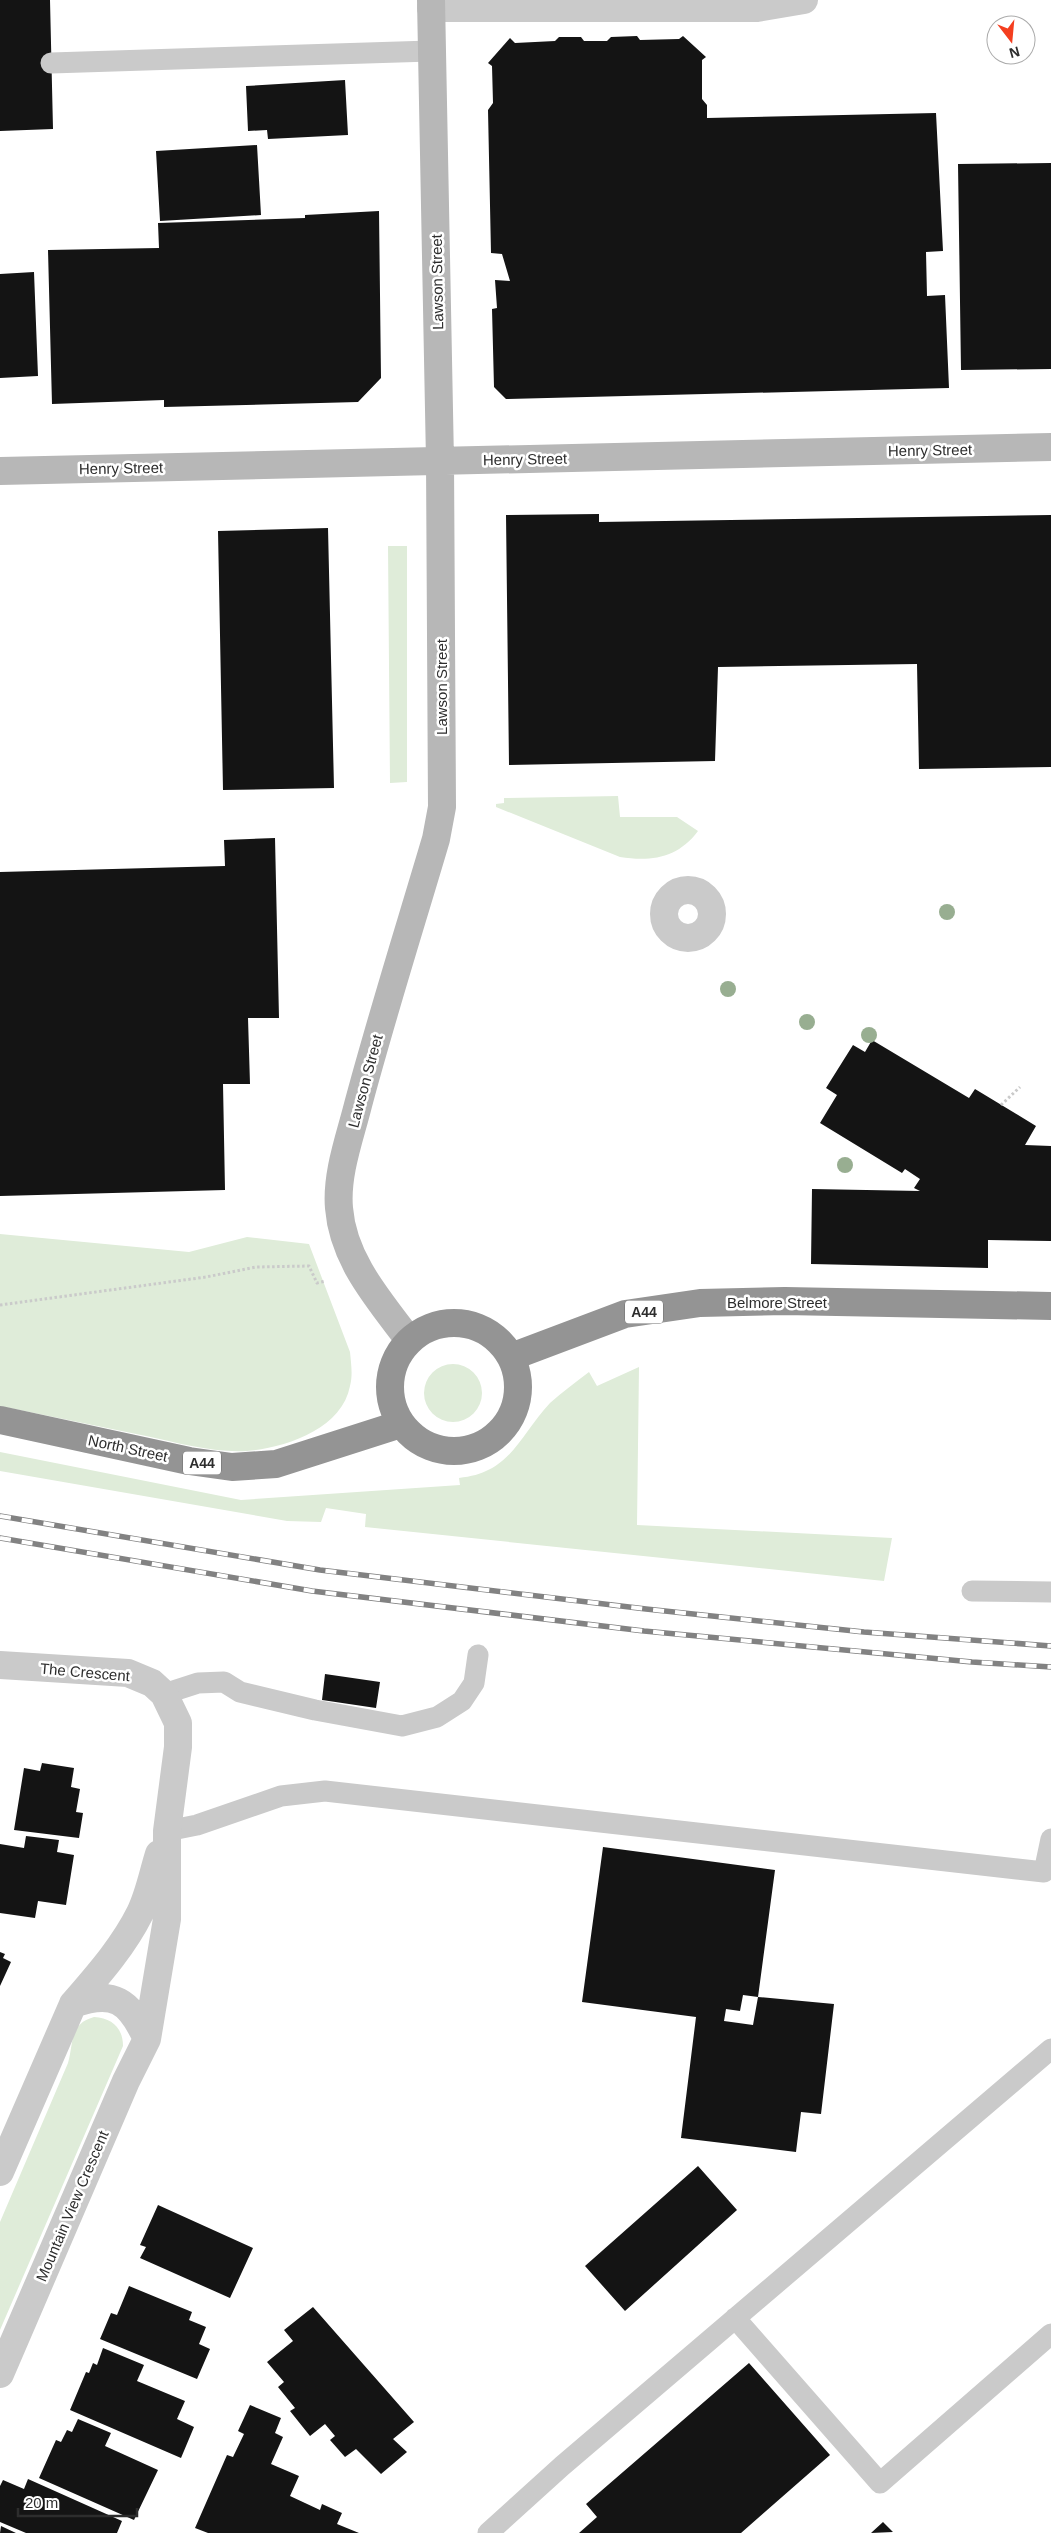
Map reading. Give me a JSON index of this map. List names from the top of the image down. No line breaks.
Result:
{"streets":{"highway":["Belmore Street","A44","North Street"],"street":["Lawson Street","Henry Street","The Crescent","Mountain View Crescent"]},"crossings":[["Lawson Street","Henry Street"],["Lawson Street","Belmore Street"],["Lawson Street","North Street"],["Belmore Street","North Street"],["The Crescent","Mountain View Crescent"]],"scale_bar":"20 m","north":"bottom"}
